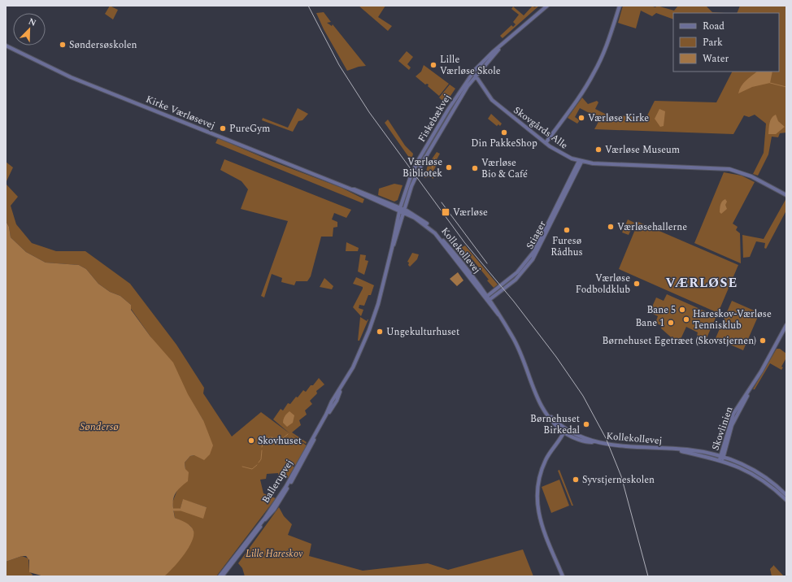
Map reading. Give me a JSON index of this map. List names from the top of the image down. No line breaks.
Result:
{"streets":{"street":["Kirke Værløsevej","Fiskebækvej","Skovgårds Alle","Stiager","Kollekollevej","Skovlinien","Ballerupvej"]},"crossings":[["Kirke Værløsevej","Fiskebækvej"],["Kirke Værløsevej","Kollekollevej"],["Kirke Værløsevej","Ballerupvej"],["Fiskebækvej","Skovgårds Alle"],["Fiskebækvej","Kollekollevej"],["Fiskebækvej","Ballerupvej"],["Skovgårds Alle","Stiager"],["Stiager","Kollekollevej"],["Kollekollevej","Skovlinien"],["Kollekollevej","Ballerupvej"]],"districts":["VÆRLØSE"],"water":["Søndersø"],"parks":["Lille Hareskov"],"places":{"other":["Søndersøskolen","Lille Værløse Skole","Værløse Kirke","PureGym","Din PakkeShop","Værløse Museum","Værløse Bibliotek","Værløse Bio & Café","Værløsehallerne","Furesø Rådhus","Værløse Fodboldklub","Bane 5","Hareskov-Værløse Tennisklub","Bane 1","Ungekulturhuset","Børnehuset Egetræet (Skovstjernen)","Børnehuset Birkedal","Skovhuset","Syvstjerneskolen"],"transit":["Værløse"]},"legend":["Road","Park","Water"],"north":"top right"}
